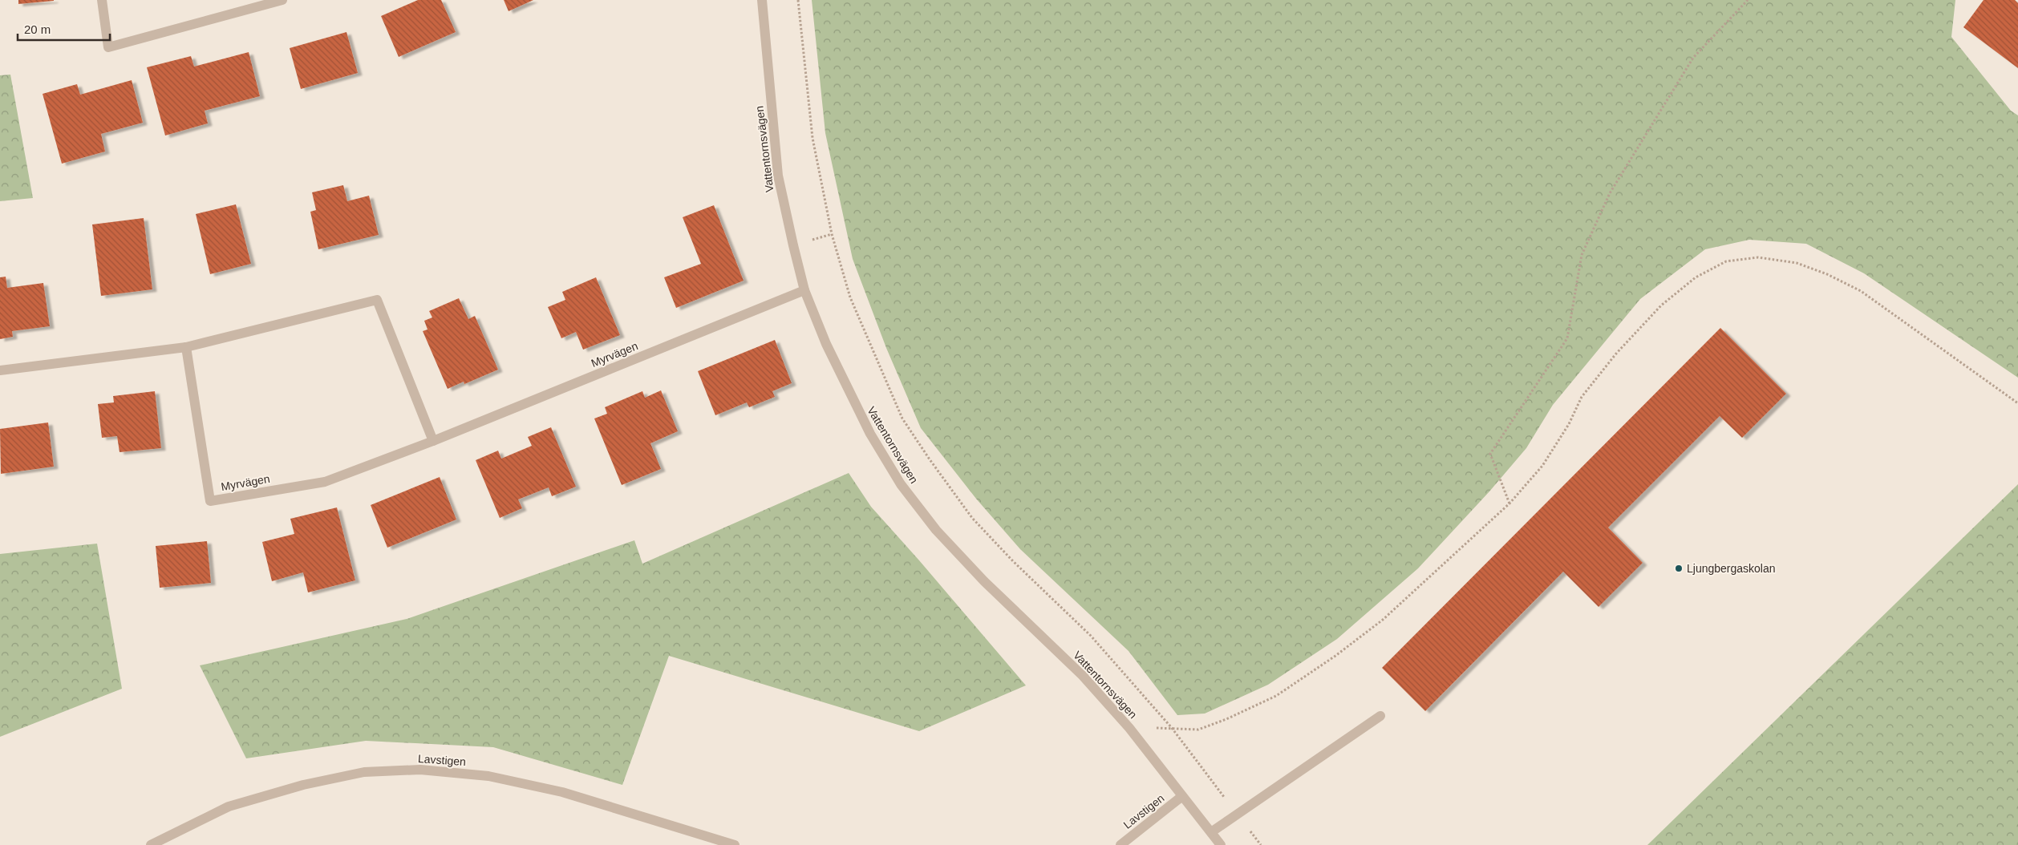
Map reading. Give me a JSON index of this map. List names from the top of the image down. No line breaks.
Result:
{"streets":{"street":["Vattentornsvägen","Myrvägen","Lavstigen"]},"crossings":[["Vattentornsvägen","Myrvägen"],["Vattentornsvägen","Lavstigen"]],"places":["Ljungbergaskolan"],"scale_bar":"20 m"}
